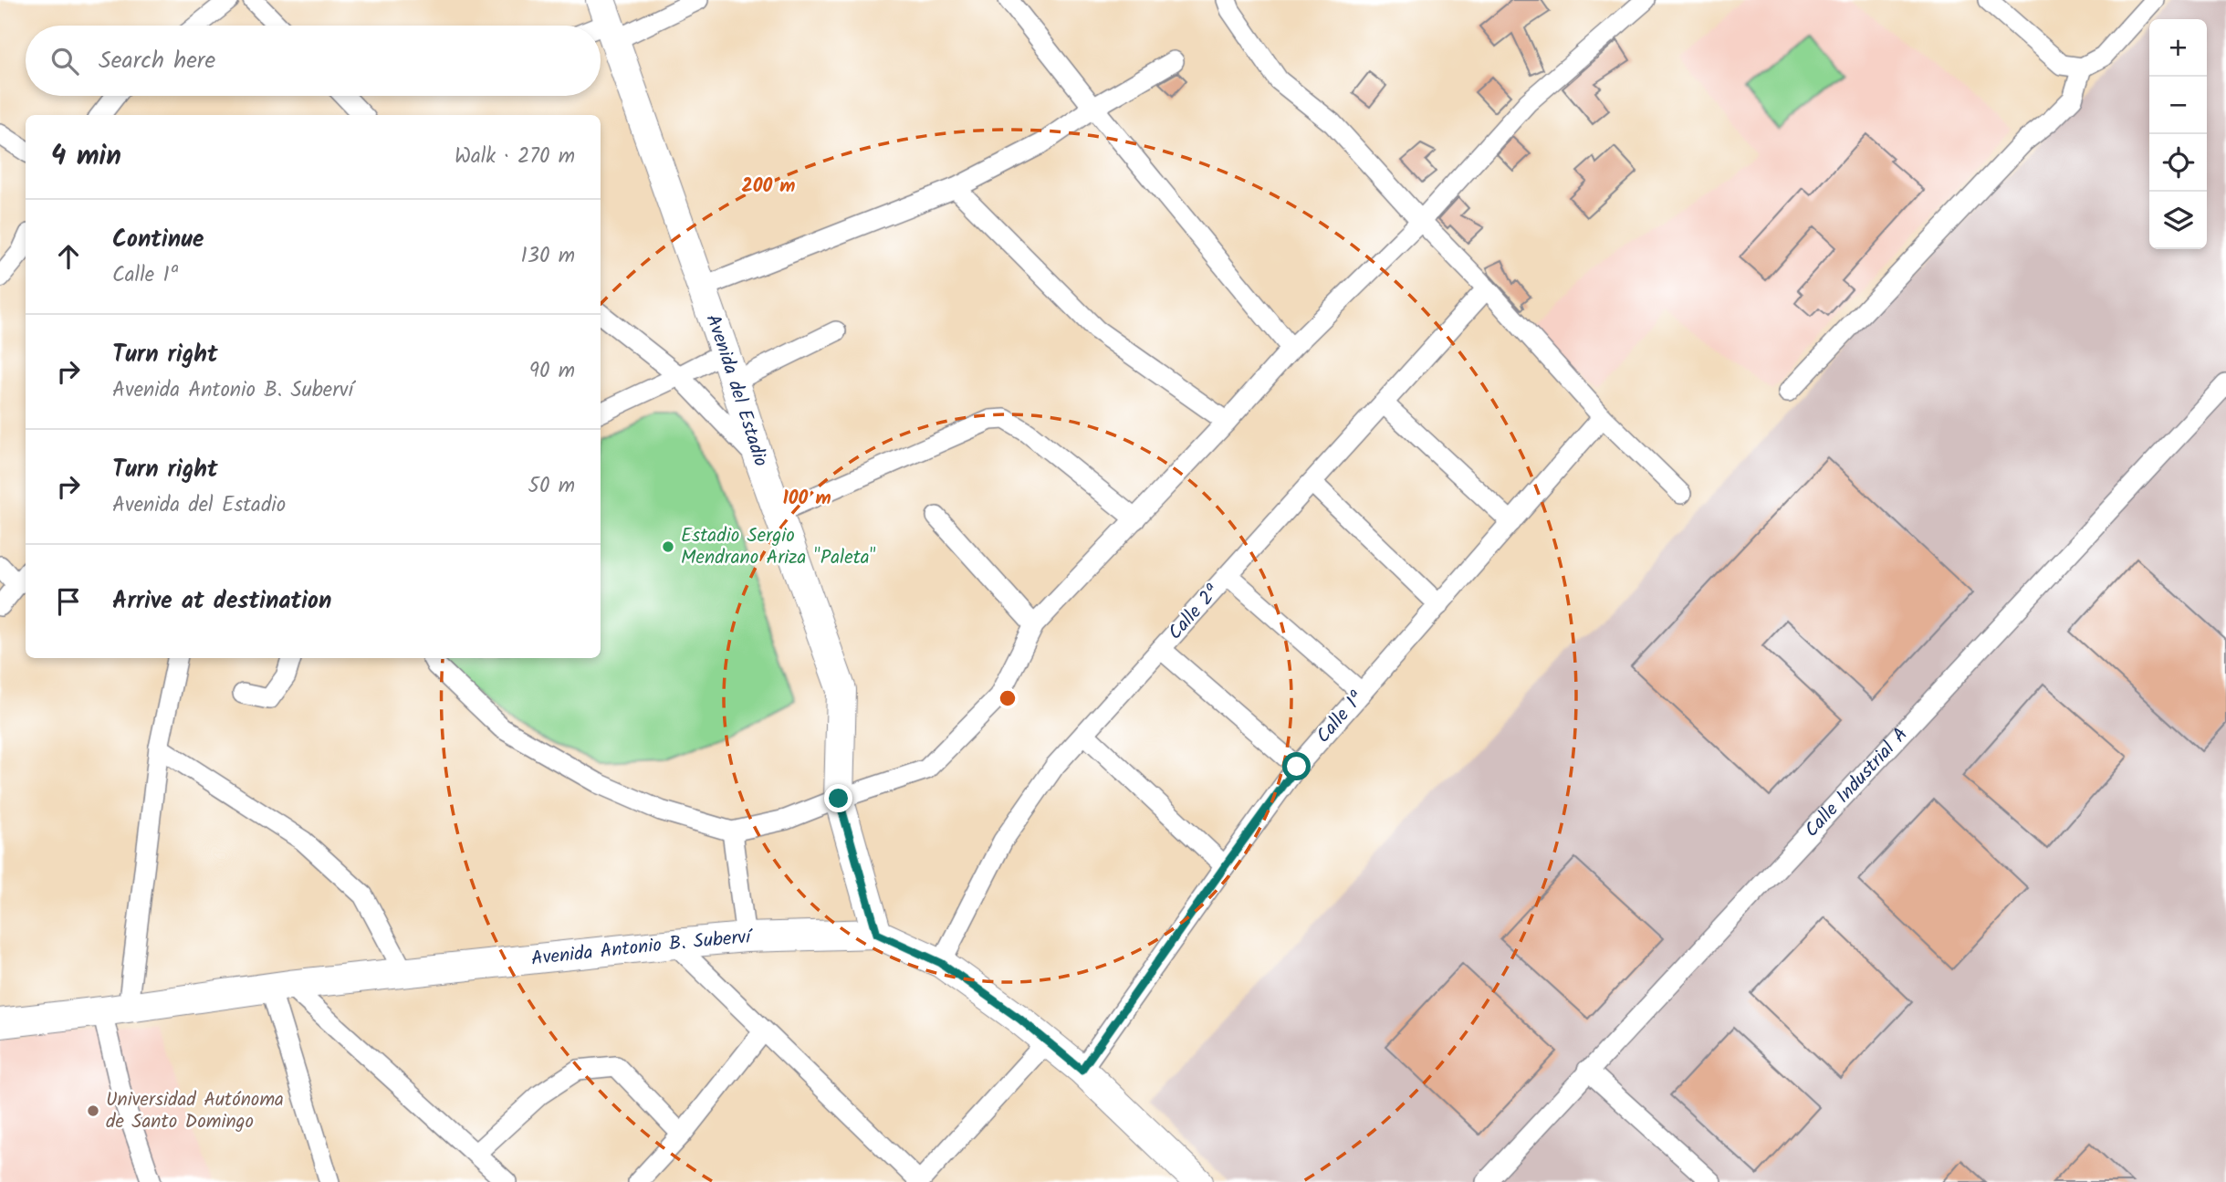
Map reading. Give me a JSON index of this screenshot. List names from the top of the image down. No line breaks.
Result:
{"streets":{"main road":["Avenida del Estadio","Avenida Antonio B. Suberví"],"street":["Calle 2ª","Calle 1ª","Calle Industrial A"]},"crossings":[["Avenida del Estadio","Avenida Antonio B. Suberví"],["Calle 2ª","Avenida Antonio B. Suberví"],["Calle 1ª","Avenida Antonio B. Suberví"]],"places":["Estadio Sergio Mendrano Ariza \"Paleta\"","Universidad Autónoma de Santo Domingo"],"page":{"map_buttons":["+","−"],"search":"Search here","heading":["4 min","Walk · 270 m"],"list":[["Continue","Calle 1ª","130 m"],["Turn right","Avenida Antonio B. Suberví","90 m"],["Turn right","Avenida del Estadio","50 m"],"Arrive at destination"]},"rings":["200 m","100 m"]}
